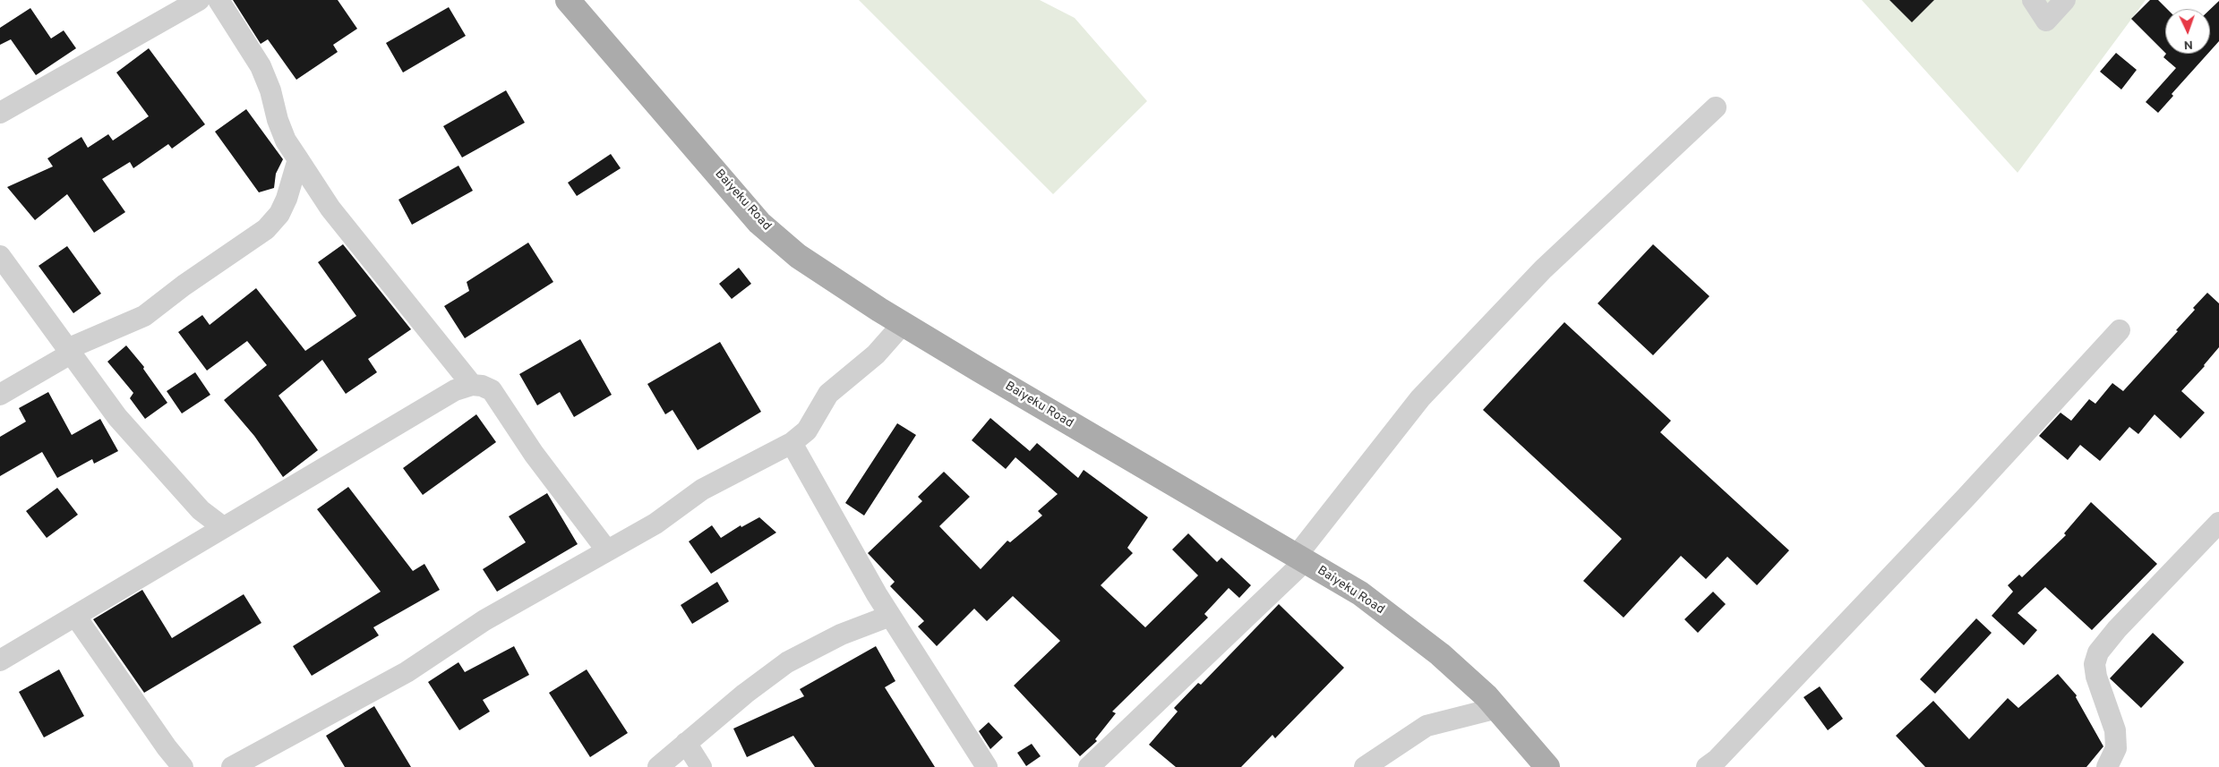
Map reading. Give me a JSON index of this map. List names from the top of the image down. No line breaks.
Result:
{"streets":{"main road":["Baiyeku Road"]},"north":"bottom"}
